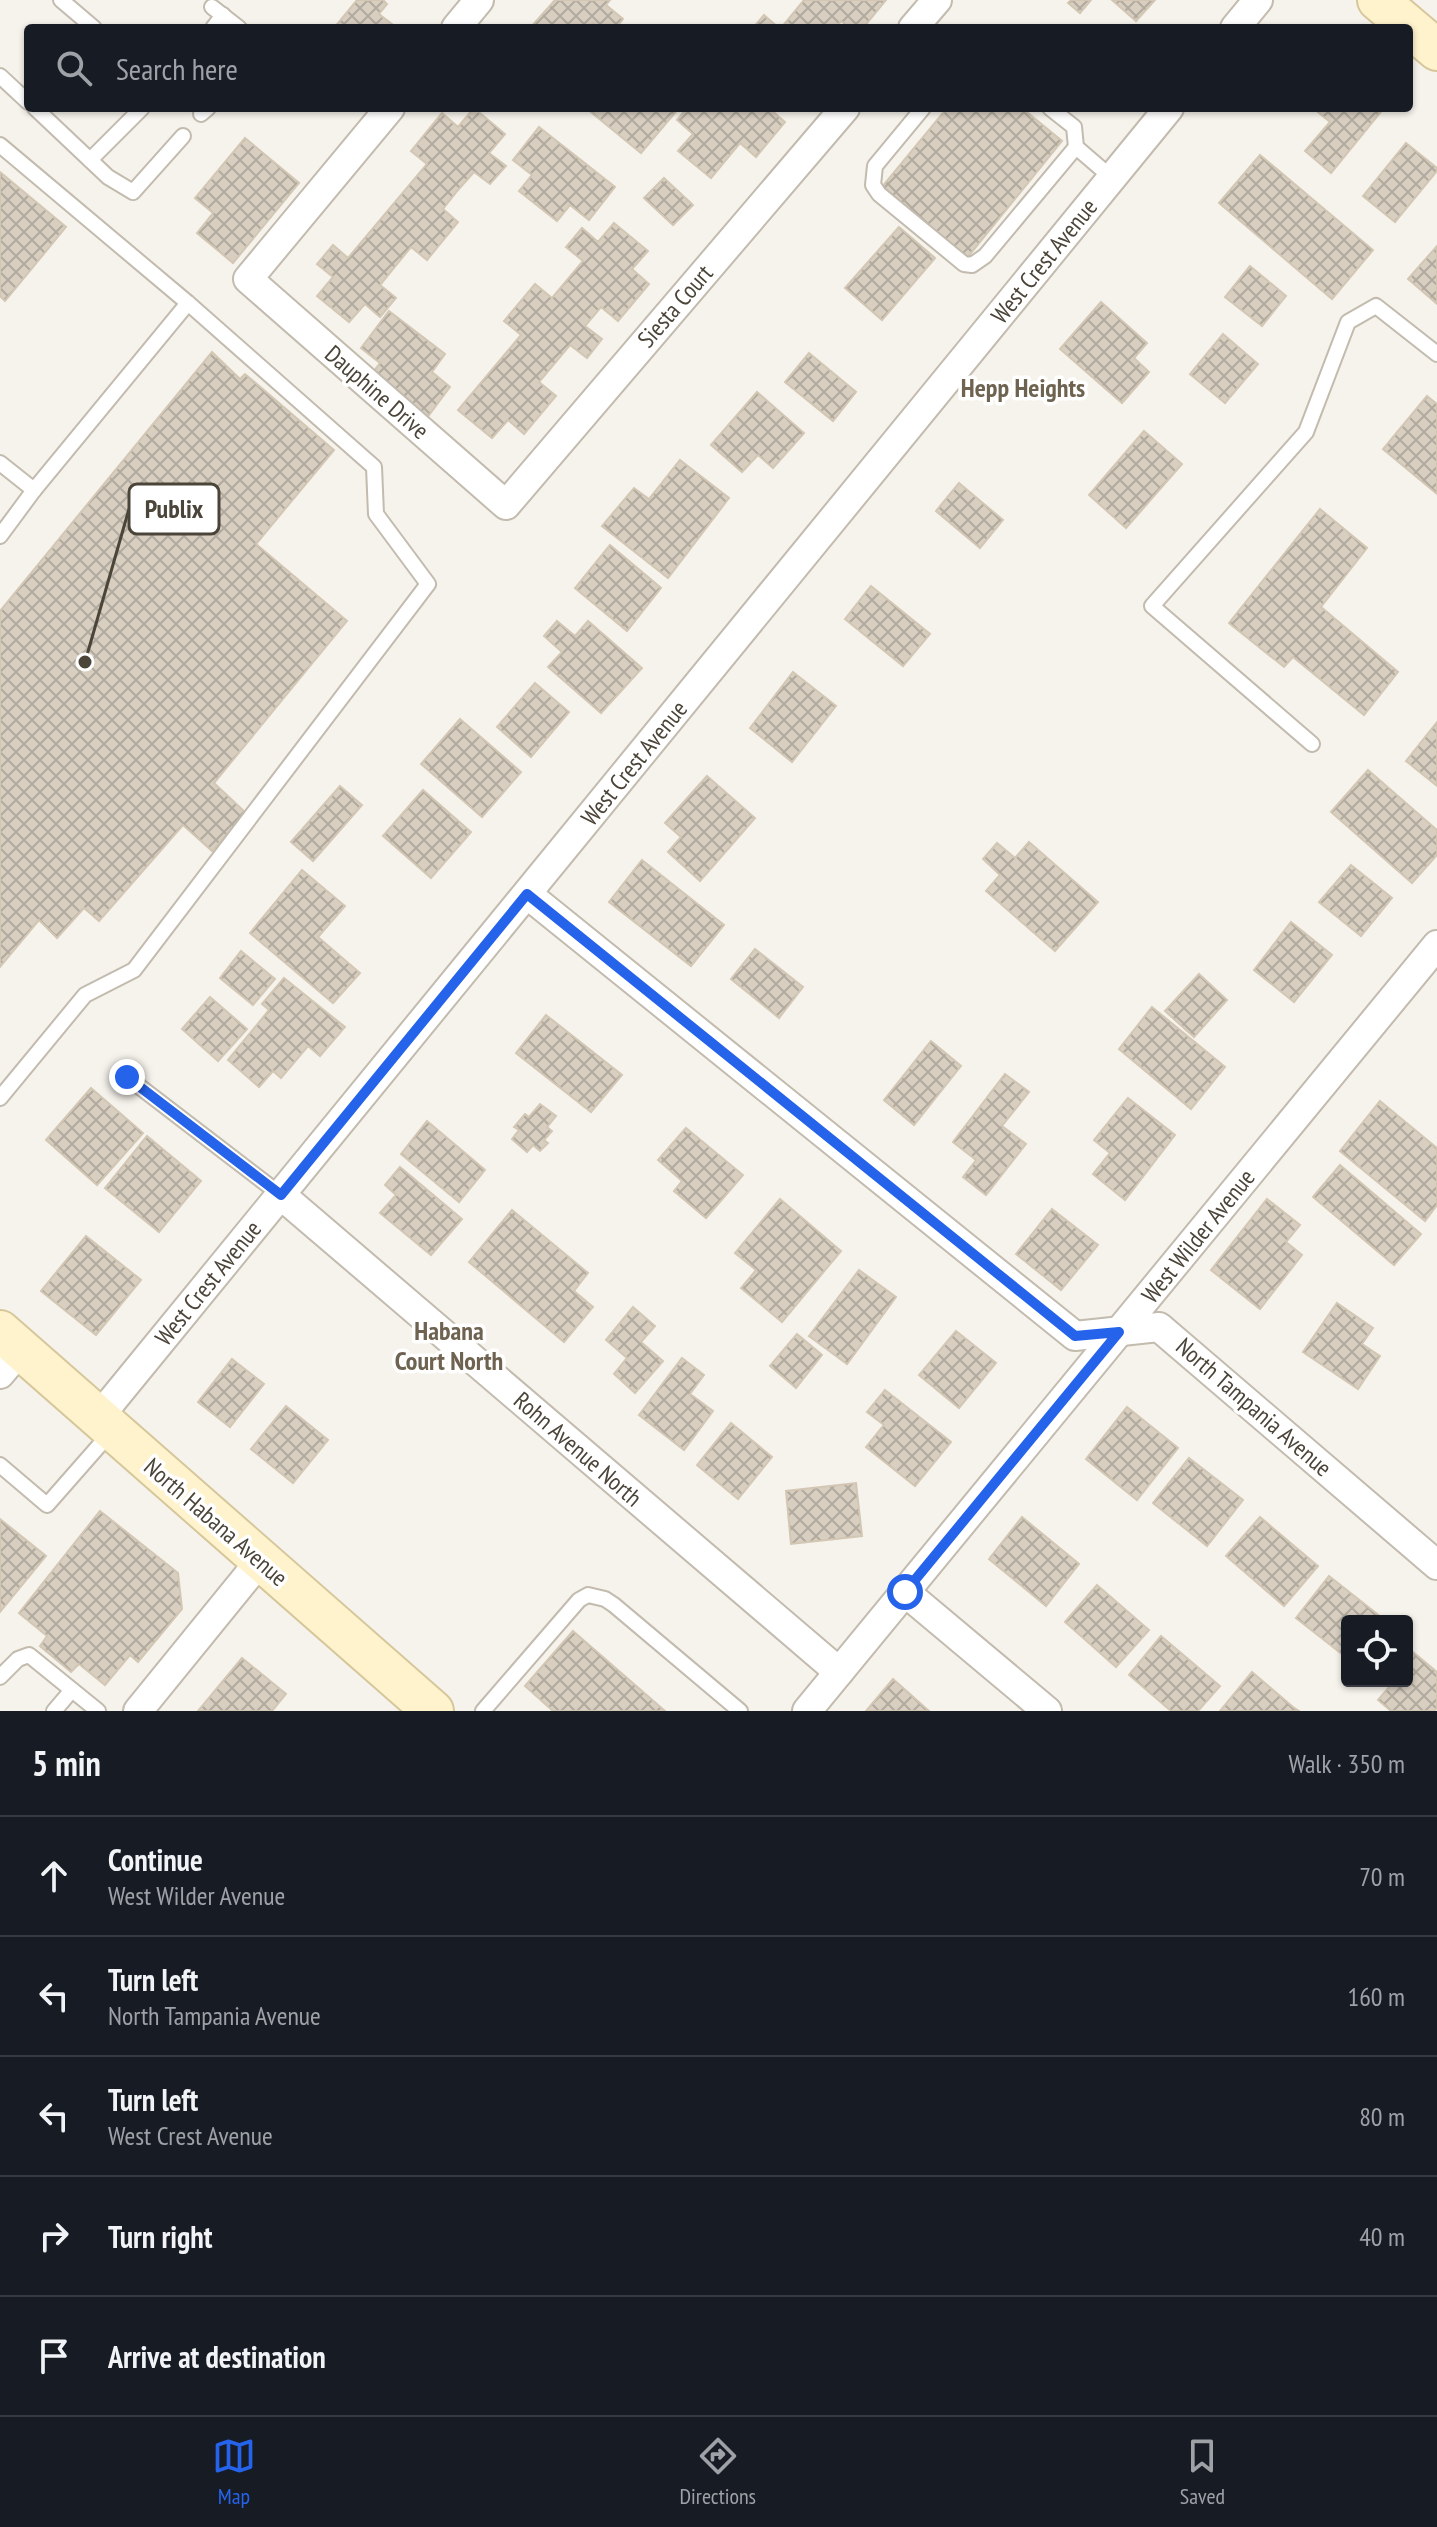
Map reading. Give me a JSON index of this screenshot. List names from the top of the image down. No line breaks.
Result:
{"streets":{"street":["West Crest Avenue","Siesta Court","Dauphine Drive","West Wilder Avenue","North Tampania Avenue","Rohn Avenue North","North Habana Avenue"]},"crossings":[["West Crest Avenue","North Tampania Avenue"],["West Crest Avenue","Rohn Avenue North"],["West Crest Avenue","North Habana Avenue"],["Siesta Court","Dauphine Drive"],["West Wilder Avenue","North Tampania Avenue"],["West Wilder Avenue","Rohn Avenue North"]],"districts":["Hepp Heights","Habana Court North"],"places":["Publix"],"page":{"search":"Search here","heading":["5 min","Walk · 350 m"],"list":[["Continue","West Wilder Avenue","70 m"],["Turn left","North Tampania Avenue","160 m"],["Turn left","West Crest Avenue","80 m"],["Turn right","40 m"],"Arrive at destination"],"nav":["Map","Directions","Saved"]}}
